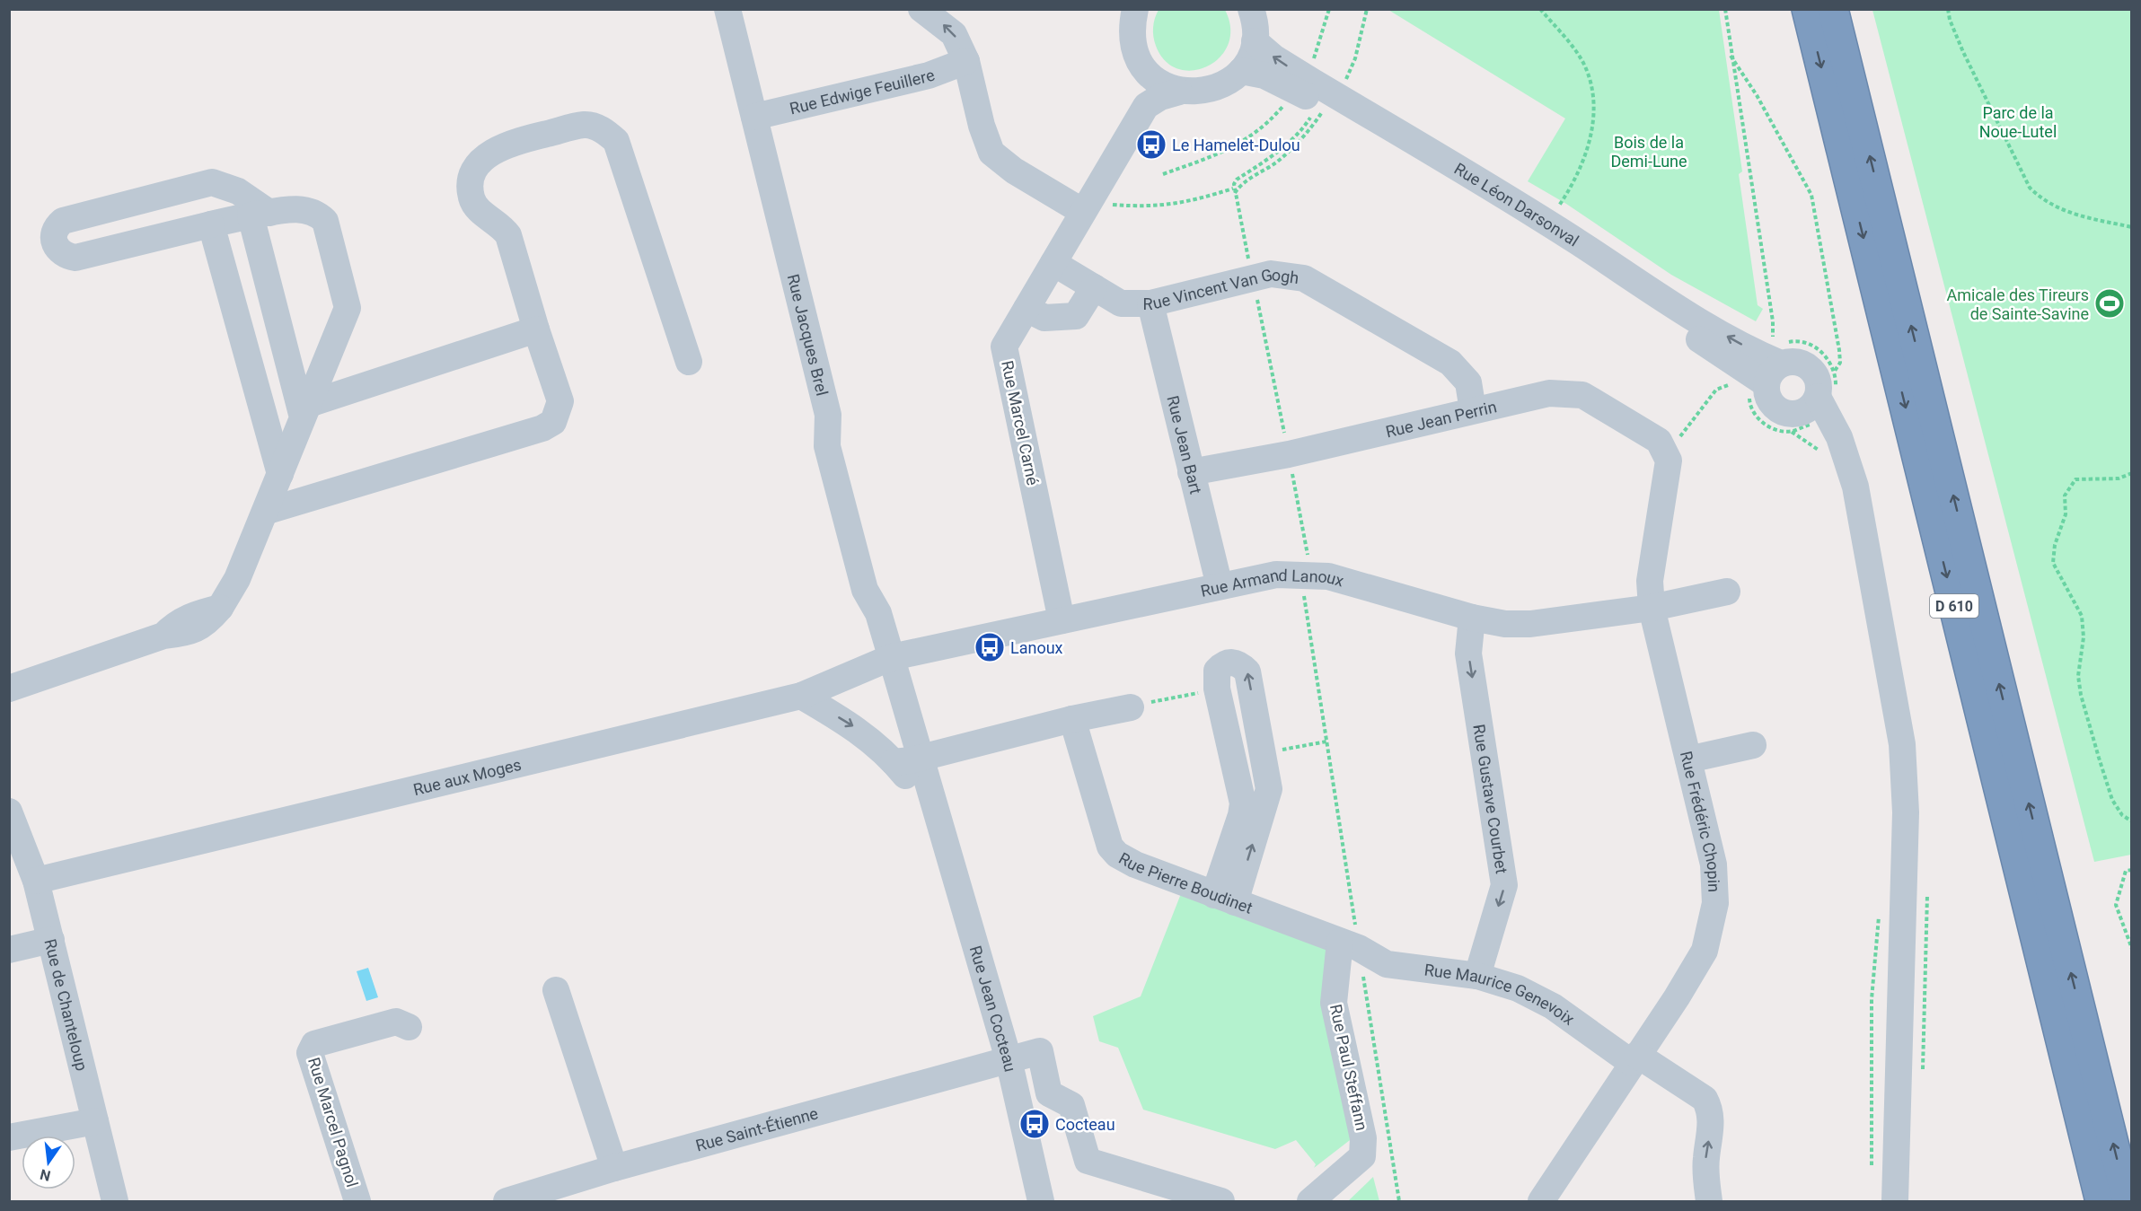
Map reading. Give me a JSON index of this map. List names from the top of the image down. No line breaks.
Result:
{"streets":{"highway":["D 610"],"street":["Rue Edwige Feuillere","Rue Léon Darsonval","Rue Vincent Van Gogh","Rue Jacques Brel","Rue Jean Perrin","Rue Marcel Carné","Rue Jean Bart","Rue Armand Lanoux","Rue aux Moges","Rue Gustave Courbet","Rue Frédéric Chopin","Rue Pierre Boudinet","Rue Maurice Genevoix","Rue de Chanteloup","Rue Jean Cocteau","Rue Paul Steffann","Rue Marcel Pagnol","Rue Saint-Étienne"]},"crossings":[["Rue Edwige Feuillere","Rue Jacques Brel"],["Rue Vincent Van Gogh","Rue Jean Perrin"],["Rue Vincent Van Gogh","Rue Marcel Carné"],["Rue Vincent Van Gogh","Rue Jean Bart"],["Rue Jacques Brel","Rue Armand Lanoux"],["Rue Jacques Brel","Rue aux Moges"],["Rue Jacques Brel","Rue Jean Cocteau"],["Rue Jean Perrin","Rue Jean Bart"],["Rue Jean Perrin","Rue Frédéric Chopin"],["Rue Marcel Carné","Rue Armand Lanoux"],["Rue Jean Bart","Rue Armand Lanoux"],["Rue Armand Lanoux","Rue aux Moges"],["Rue Armand Lanoux","Rue Gustave Courbet"],["Rue Armand Lanoux","Rue Frédéric Chopin"],["Rue Armand Lanoux","Rue Jean Cocteau"],["Rue aux Moges","Rue de Chanteloup"],["Rue aux Moges","Rue Jean Cocteau"],["Rue Gustave Courbet","Rue Maurice Genevoix"],["Rue Frédéric Chopin","Rue Maurice Genevoix"],["Rue Pierre Boudinet","Rue Maurice Genevoix"],["Rue Pierre Boudinet","Rue Paul Steffann"],["Rue Maurice Genevoix","Rue Paul Steffann"],["Rue Jean Cocteau","Rue Saint-Étienne"]],"one_way":["Rue Gustave Courbet"],"parks":["Parc de la Noue-Lutel","Bois de la Demi-Lune"],"places":{"bus stop":["Le Hamelet-Dulou","Lanoux","Cocteau"],"sports":["Amicale des Tireurs de Sainte-Savine"]},"north":"bottom"}
